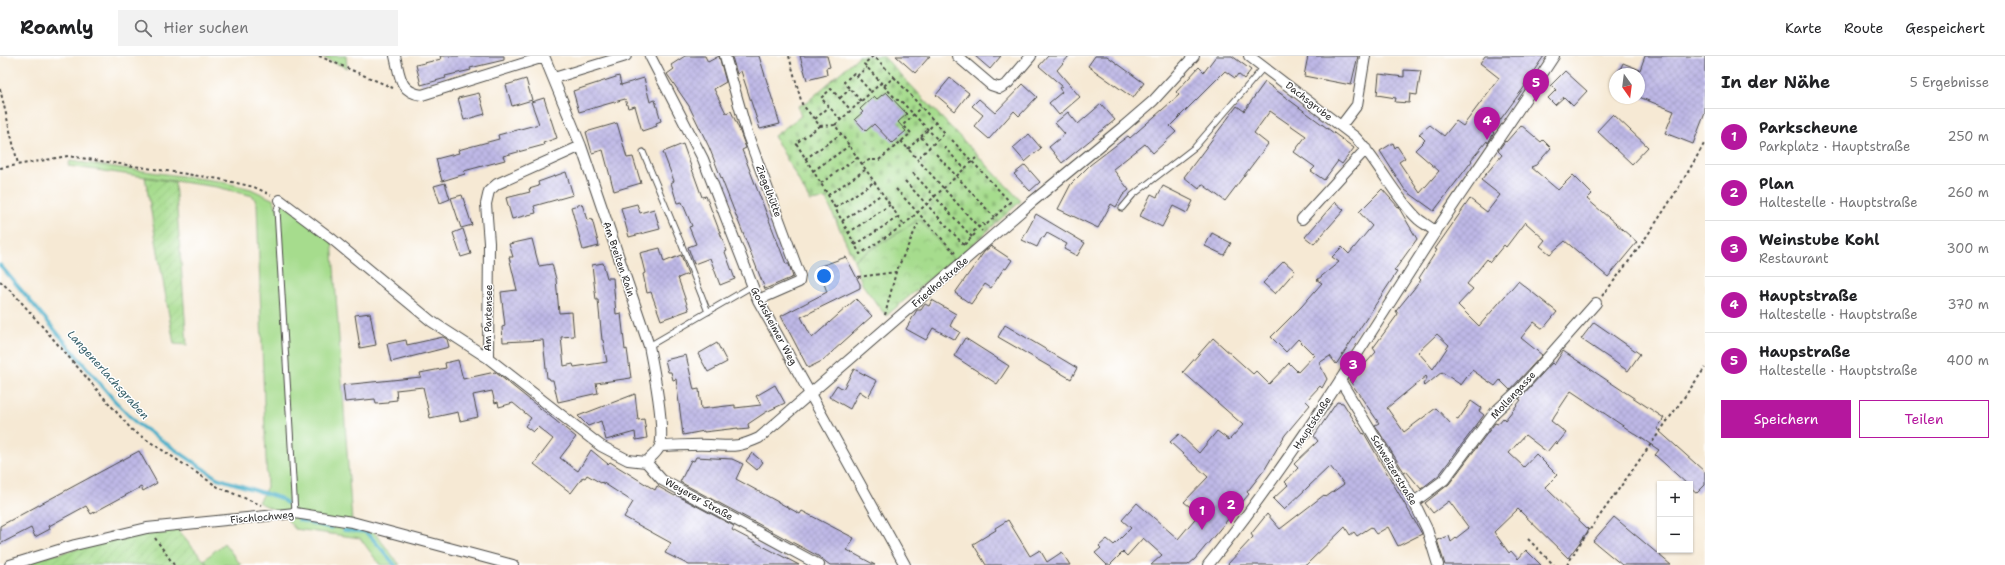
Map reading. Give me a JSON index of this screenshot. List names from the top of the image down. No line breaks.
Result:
{"streets":{"street":["Dachsgrube","Ziegelhütte","Am Breiten Rain","Friedhofstraße","Am Partensee","Gochsheimer Weg","Mollengasse","Hauptstraße","Schweizerstraße","Weyerer Straße","Fischlochweg"]},"crossings":[["Dachsgrube","Hauptstraße"],["Ziegelhütte","Gochsheimer Weg"],["Am Breiten Rain","Friedhofstraße"],["Am Breiten Rain","Am Partensee"],["Friedhofstraße","Gochsheimer Weg"],["Mollengasse","Schweizerstraße"],["Hauptstraße","Schweizerstraße"]],"water":["Langenerlachsgraben"],"north":"bottom","page":{"header":"Roamly","search":"Hier suchen","nav":["Karte","Route","Gespeichert"],"heading":["In der Nähe","5 Ergebnisse"],"pins":["5","4","3","2","1"],"list":[{"mark":"1","name":"Parkscheune","note":"Parkplatz · Hauptstraße","value":"250 m"},{"mark":"2","name":"Plan","note":"Haltestelle · Hauptstraße","value":"260 m"},{"mark":"3","name":"Weinstube Kohl","note":"Restaurant","value":"300 m"},{"mark":"4","name":"Hauptstraße","note":"Haltestelle · Hauptstraße","value":"370 m"},{"mark":"5","name":"Haupstraße","note":"Haltestelle · Hauptstraße","value":"400 m"}],"buttons":["Speichern","Teilen"],"map_buttons":["+","−"]}}
